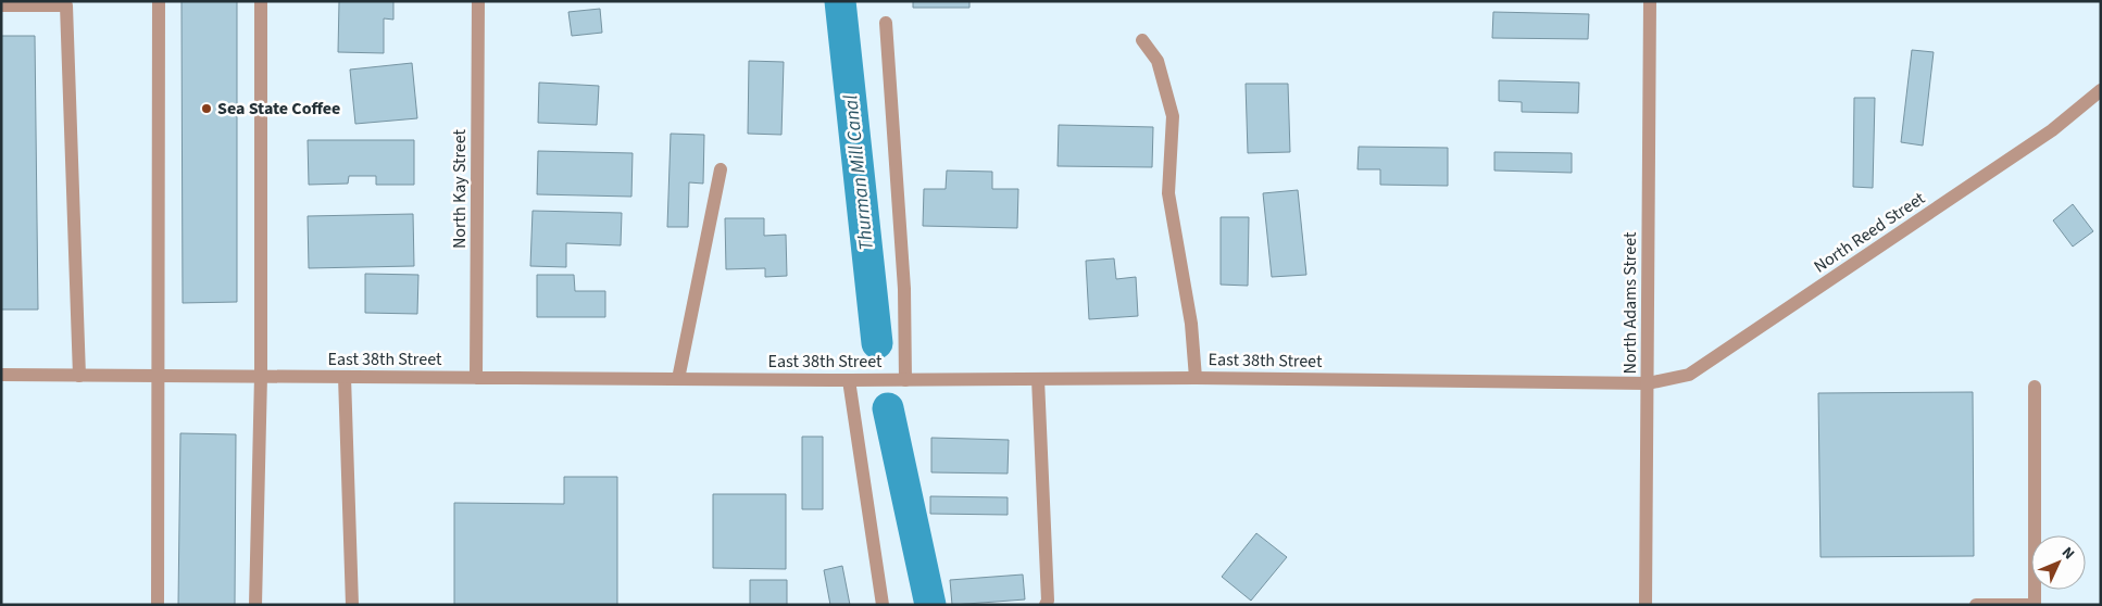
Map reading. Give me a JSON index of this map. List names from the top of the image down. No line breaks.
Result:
{"streets":{"street":["North Kay Street","North Reed Street","North Adams Street","East 38th Street"]},"crossings":[["North Kay Street","East 38th Street"],["North Reed Street","North Adams Street"],["North Reed Street","East 38th Street"],["North Adams Street","East 38th Street"]],"water":["Thurman Mill Canal"],"places":["Sea State Coffee"],"north":"top right"}
